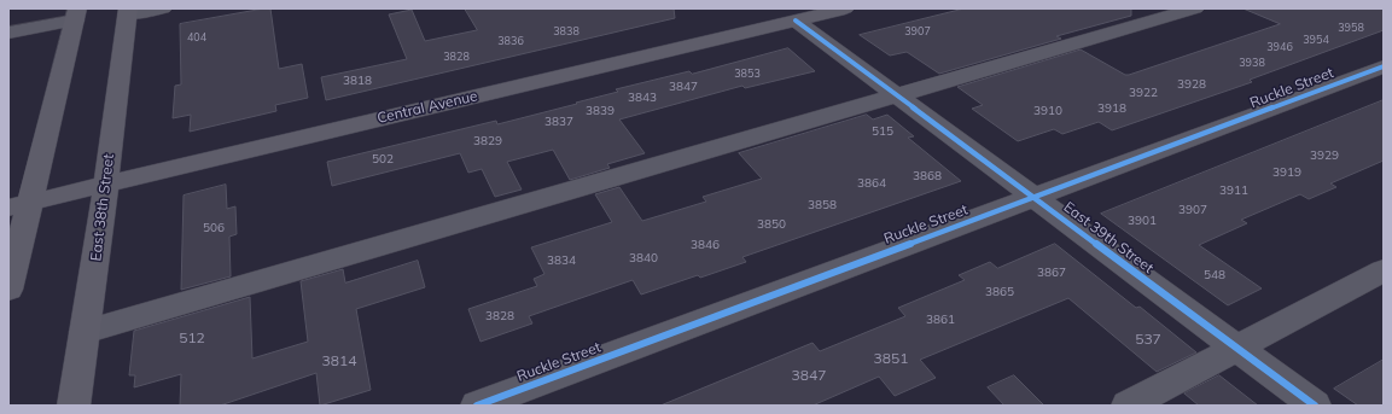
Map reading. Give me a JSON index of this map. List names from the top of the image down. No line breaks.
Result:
{"streets":{"main road":["Central Avenue","East 38th Street"],"street":["Ruckle Street","East 39th Street"]},"crossings":[["Ruckle Street","East 39th Street"],["Central Avenue","East 38th Street"],["Central Avenue","East 39th Street"]],"house_numbers":["3958","3838","3907","404","3954","3836","3946","3828","3938","3853","3818","3928","3847","3922","3843","3918","3839","3910","3837","515","3829","3929","502","3919","3868","3864","3911","3858","3907","3901","3850","506","3846","3840","3834","3867","548","3865","3828","3861","512","537","3851","3814","3847"]}
